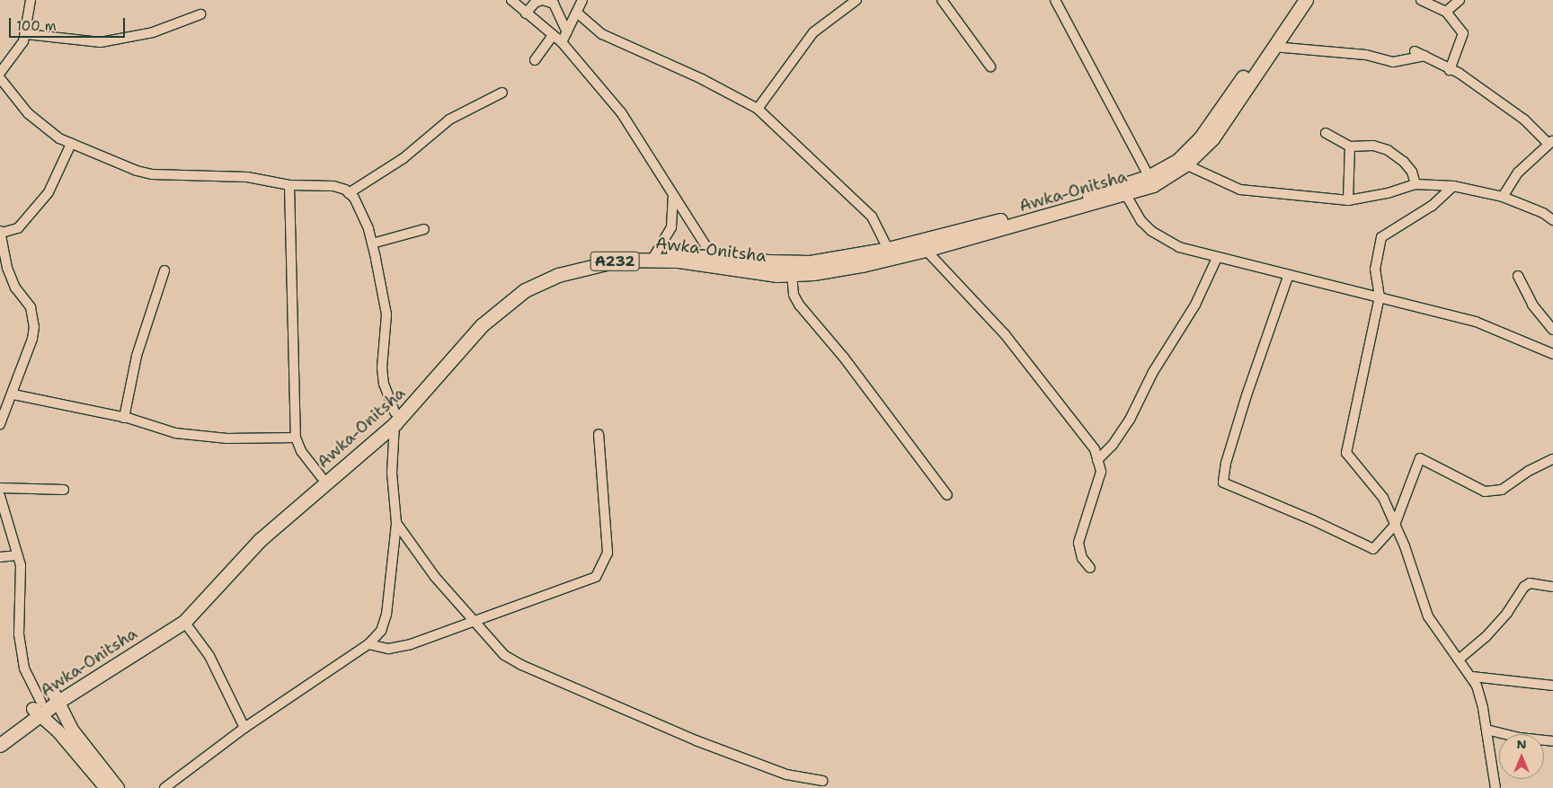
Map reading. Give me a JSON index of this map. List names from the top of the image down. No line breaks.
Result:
{"streets":{"main road":["Awka-Onitsha","A232"]},"scale_bar":"100 m","north":"top"}
